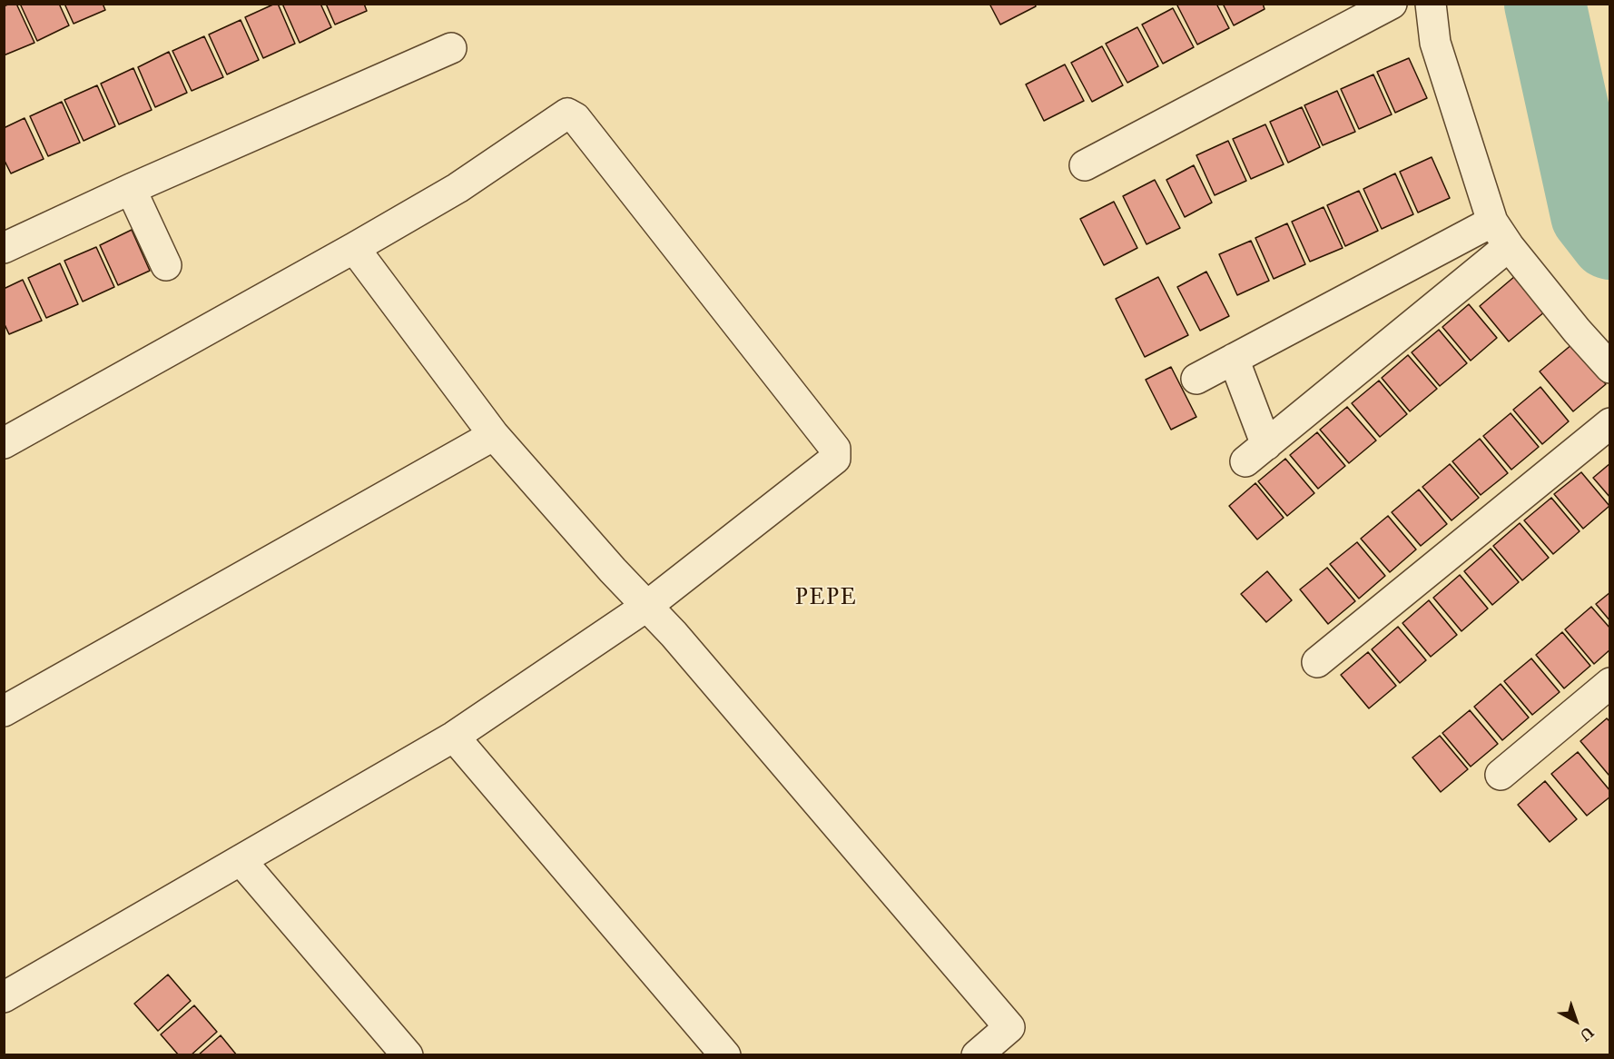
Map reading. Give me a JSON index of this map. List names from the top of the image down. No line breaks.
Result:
{"districts":["PEPE"],"north":"bottom right"}
